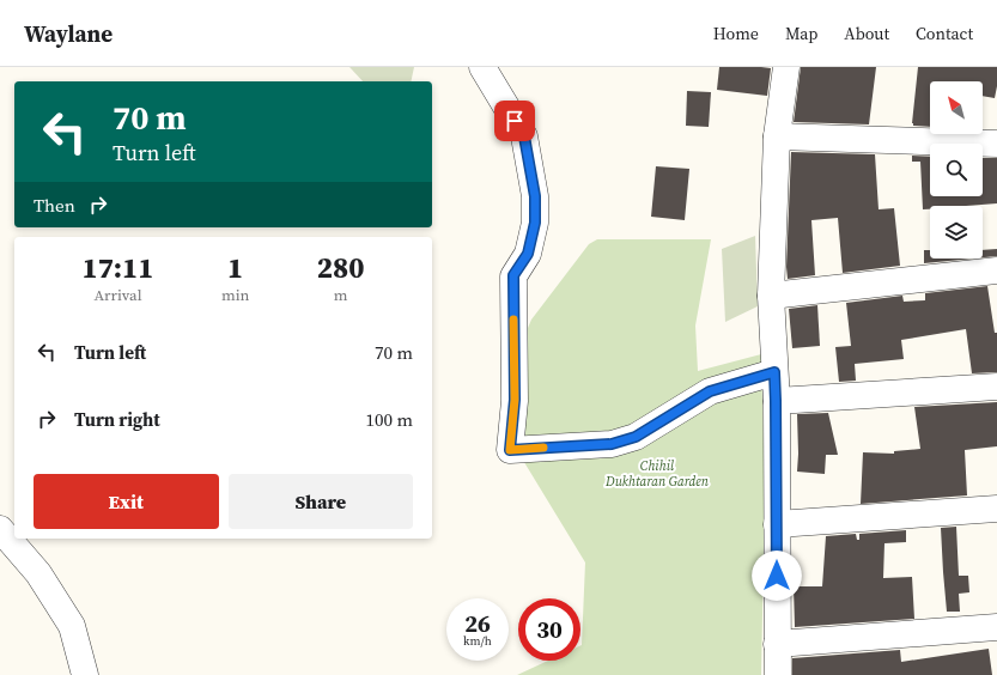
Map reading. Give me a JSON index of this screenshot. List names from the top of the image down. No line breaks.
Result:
{"parks":["Chihil Dukhtaran Garden"],"north":"top left","page":{"header":"Waylane","nav":["Home","Map","About","Contact"],"turn":["70 m","Turn left"],"then":"Then","eta":["17:11","Arrival","1","min","280","m"],"list":[{"name":"Turn left","value":"70 m"},{"name":"Turn right","value":"100 m"}],"buttons":["Exit","Share"],"speed":"26 km/h","limit":"30"}}
